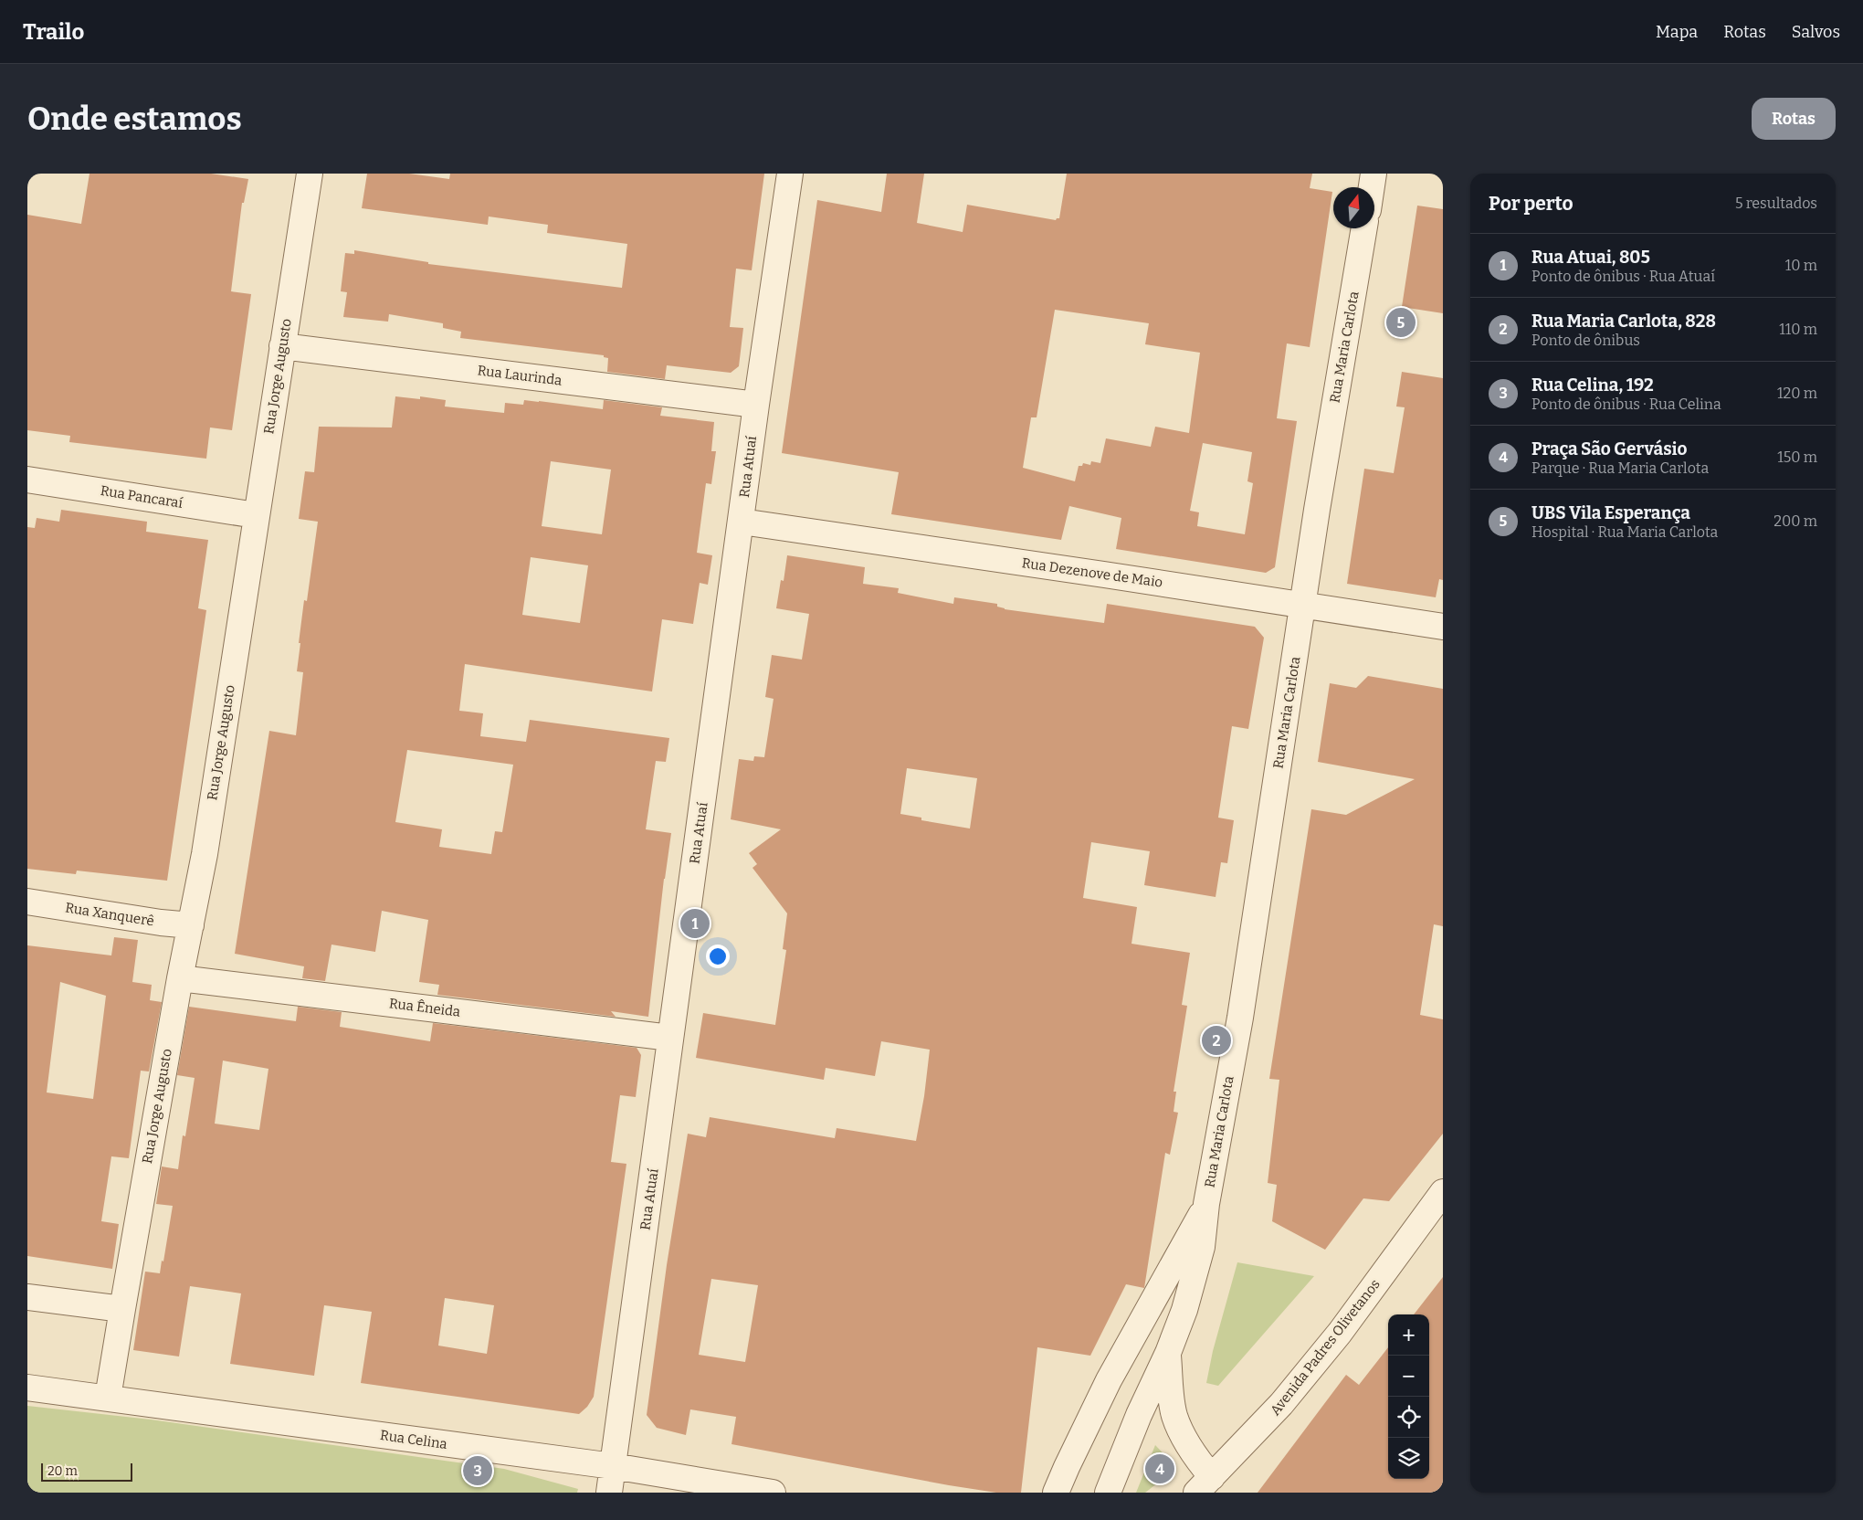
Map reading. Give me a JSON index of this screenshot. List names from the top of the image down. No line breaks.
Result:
{"streets":{"street":["Rua Maria Carlota","Rua Laurinda","Rua Jorge Augusto","Rua Atuaí","Rua Pancaraí","Rua Dezenove de Maio","Rua Xanquerê","Rua Êneida","Avenida Padres Olivetanos","Rua Celina"]},"crossings":[["Rua Maria Carlota","Rua Dezenove de Maio"],["Rua Laurinda","Rua Jorge Augusto"],["Rua Laurinda","Rua Atuaí"],["Rua Jorge Augusto","Rua Pancaraí"],["Rua Jorge Augusto","Rua Xanquerê"],["Rua Jorge Augusto","Rua Êneida"],["Rua Atuaí","Rua Dezenove de Maio"],["Rua Atuaí","Rua Êneida"],["Rua Atuaí","Rua Celina"]],"scale_bar":"20 m","north":"top","page":{"header":"Trailo","nav":["Mapa","Rotas","Salvos"],"buttons":"Rotas","title":"Onde estamos","heading":["Por perto","5 resultados"],"list":[{"mark":"1","name":"Rua Atuai, 805","note":"Ponto de ônibus · Rua Atuaí","value":"10 m"},{"mark":"2","name":"Rua Maria Carlota, 828","note":"Ponto de ônibus","value":"110 m"},{"mark":"3","name":"Rua Celina, 192","note":"Ponto de ônibus · Rua Celina","value":"120 m"},{"mark":"4","name":"Praça São Gervásio","note":"Parque · Rua Maria Carlota","value":"150 m"},{"mark":"5","name":"UBS Vila Esperança","note":"Hospital · Rua Maria Carlota","value":"200 m"}],"pins":["5","1","2","4","3"],"map_buttons":["+","−"],"scale":"20 m"}}
